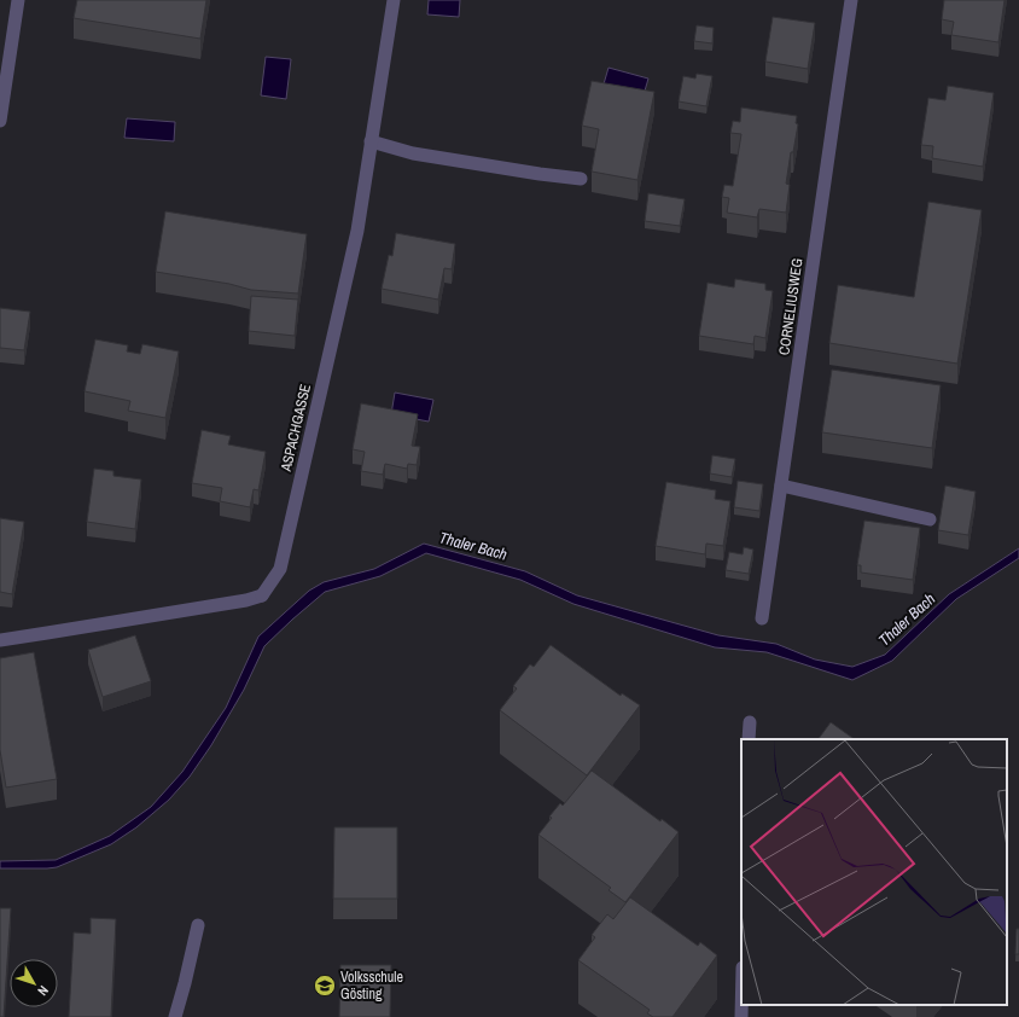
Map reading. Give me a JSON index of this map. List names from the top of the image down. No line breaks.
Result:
{"streets":{"street":["CORNELIUSWEG","ASPACHGASSE"]},"water":["Thaler Bach"],"places":{"school or university":["Volksschule Gösting"]},"north":"bottom right"}
